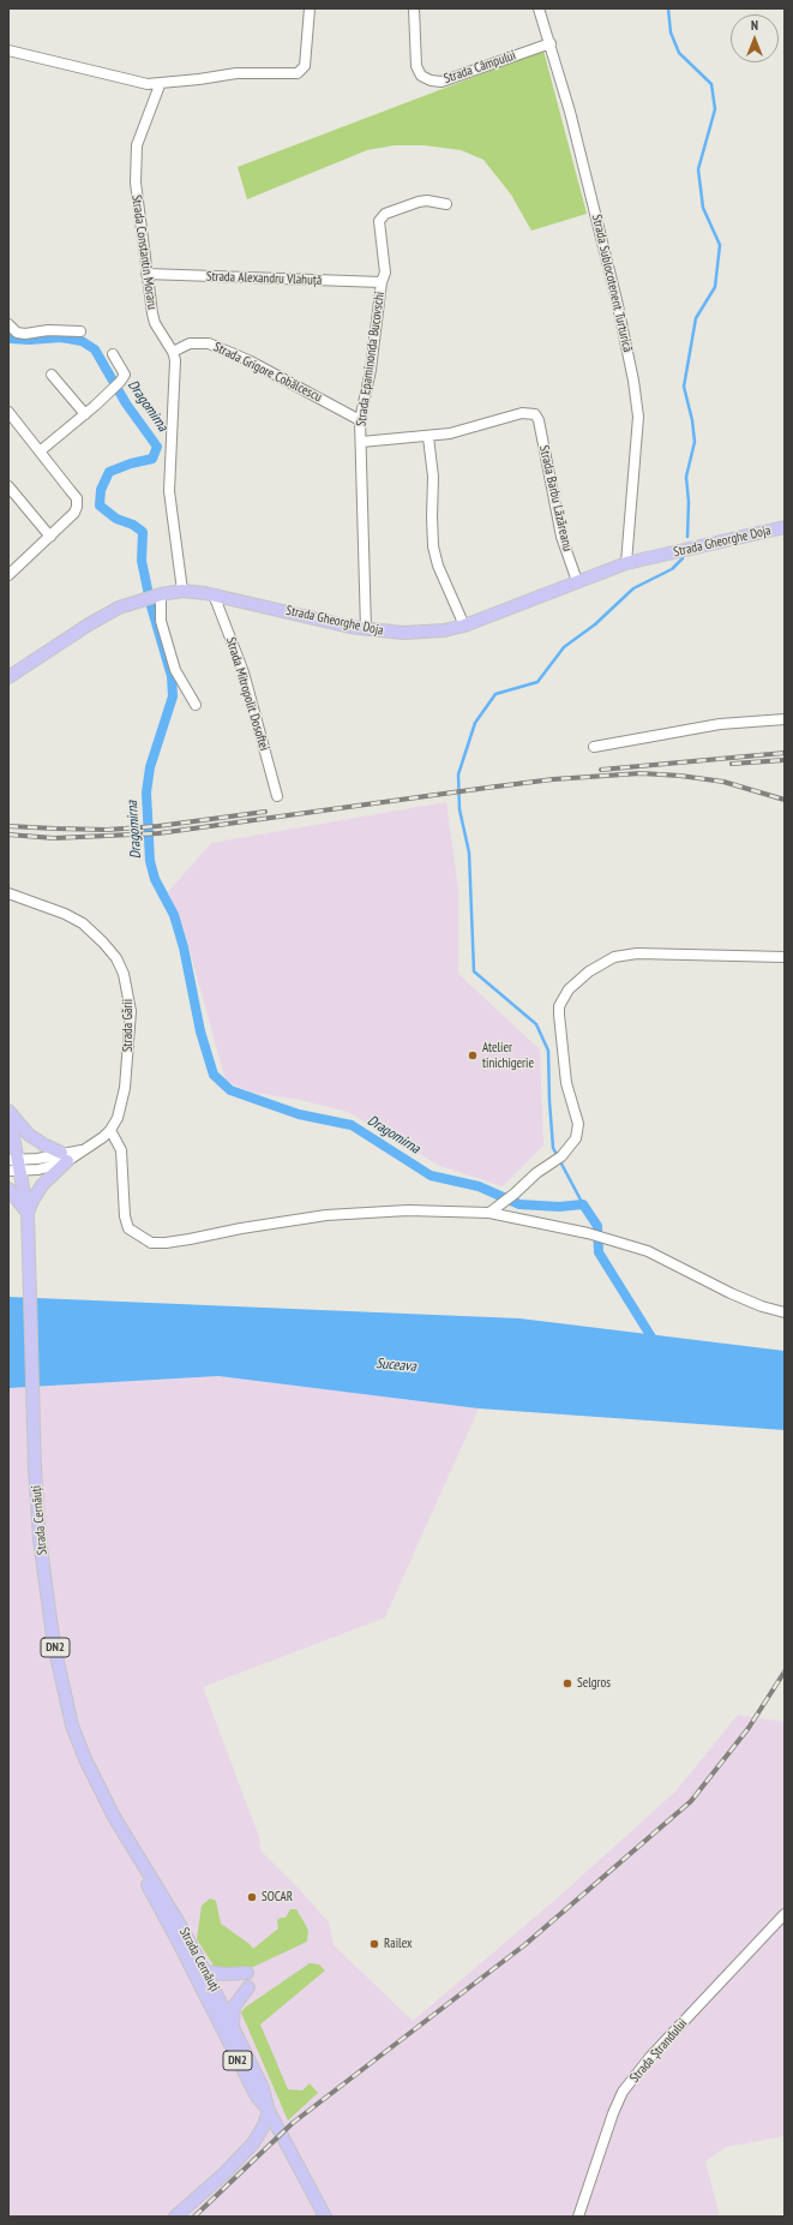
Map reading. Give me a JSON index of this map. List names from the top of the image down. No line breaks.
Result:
{"streets":{"main road":["Strada Gheorghe Doja","Strada Cernăuți","DN2"],"street":["Strada Câmpului","Strada Constantin Moraru","Strada Alexandru Vlahuță","Strada Sublocotenent Turturică","Strada Epaminonda Bucovschi","Strada Grigore Cobălcescu","Strada Barbu Lăzăreanu","Strada Mitropolit Dosoftei","Strada Gării","Strada Ștrandului"]},"crossings":[["Strada Câmpului","Strada Sublocotenent Turturică"],["Strada Constantin Moraru","Strada Alexandru Vlahuță"],["Strada Constantin Moraru","Strada Grigore Cobălcescu"],["Strada Constantin Moraru","Strada Gheorghe Doja"],["Strada Alexandru Vlahuță","Strada Epaminonda Bucovschi"],["Strada Sublocotenent Turturică","Strada Gheorghe Doja"],["Strada Epaminonda Bucovschi","Strada Grigore Cobălcescu"],["Strada Epaminonda Bucovschi","Strada Gheorghe Doja"],["Strada Barbu Lăzăreanu","Strada Gheorghe Doja"],["Strada Gheorghe Doja","Strada Mitropolit Dosoftei"],["Strada Gării","DN2"],["Strada Cernăuți","DN2"]],"water":["Dragomirna","Suceava"],"places":["Atelier tinichigerie","Selgros","SOCAR","Railex"],"north":"top"}
